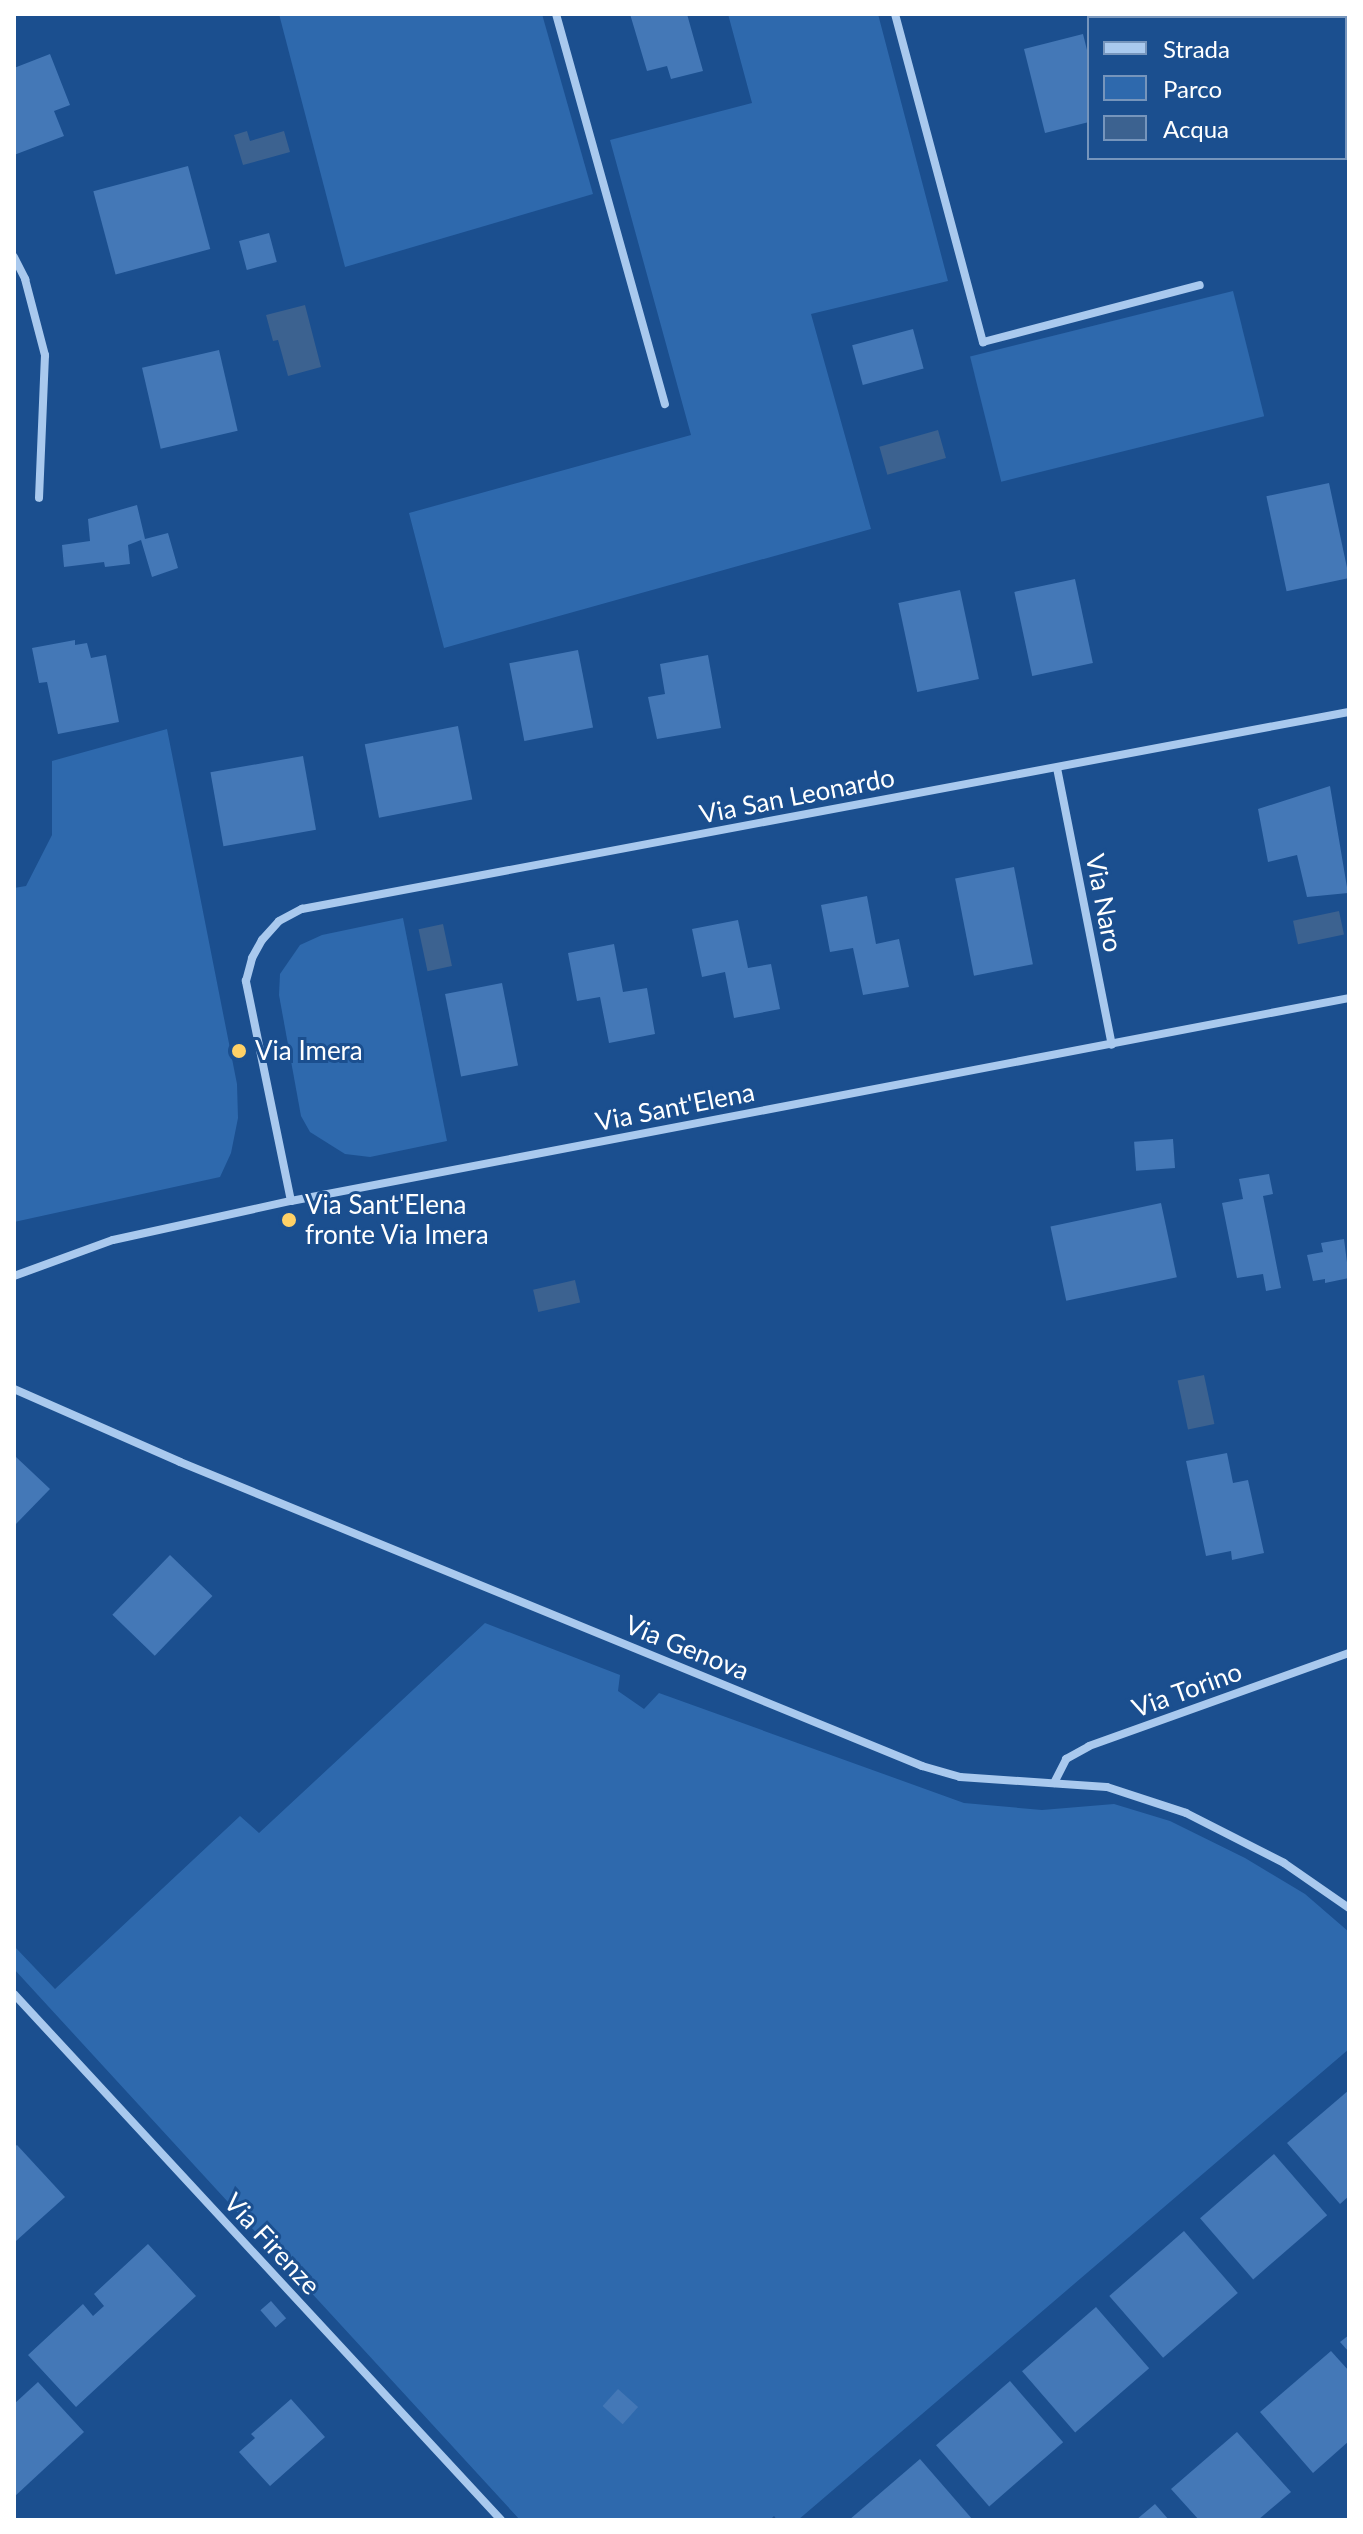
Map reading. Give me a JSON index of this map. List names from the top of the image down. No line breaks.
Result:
{"streets":{"street":["Via San Leonardo","Via Naro","Via Sant'Elena","Via Genova","Via Torino","Via Firenze"]},"crossings":[["Via San Leonardo","Via Naro"],["Via San Leonardo","Via Sant'Elena"],["Via Naro","Via Sant'Elena"],["Via Genova","Via Torino"]],"places":["Via Imera","Via Sant'Elena fronte Via Imera"],"legend":["Strada","Parco","Acqua"]}
